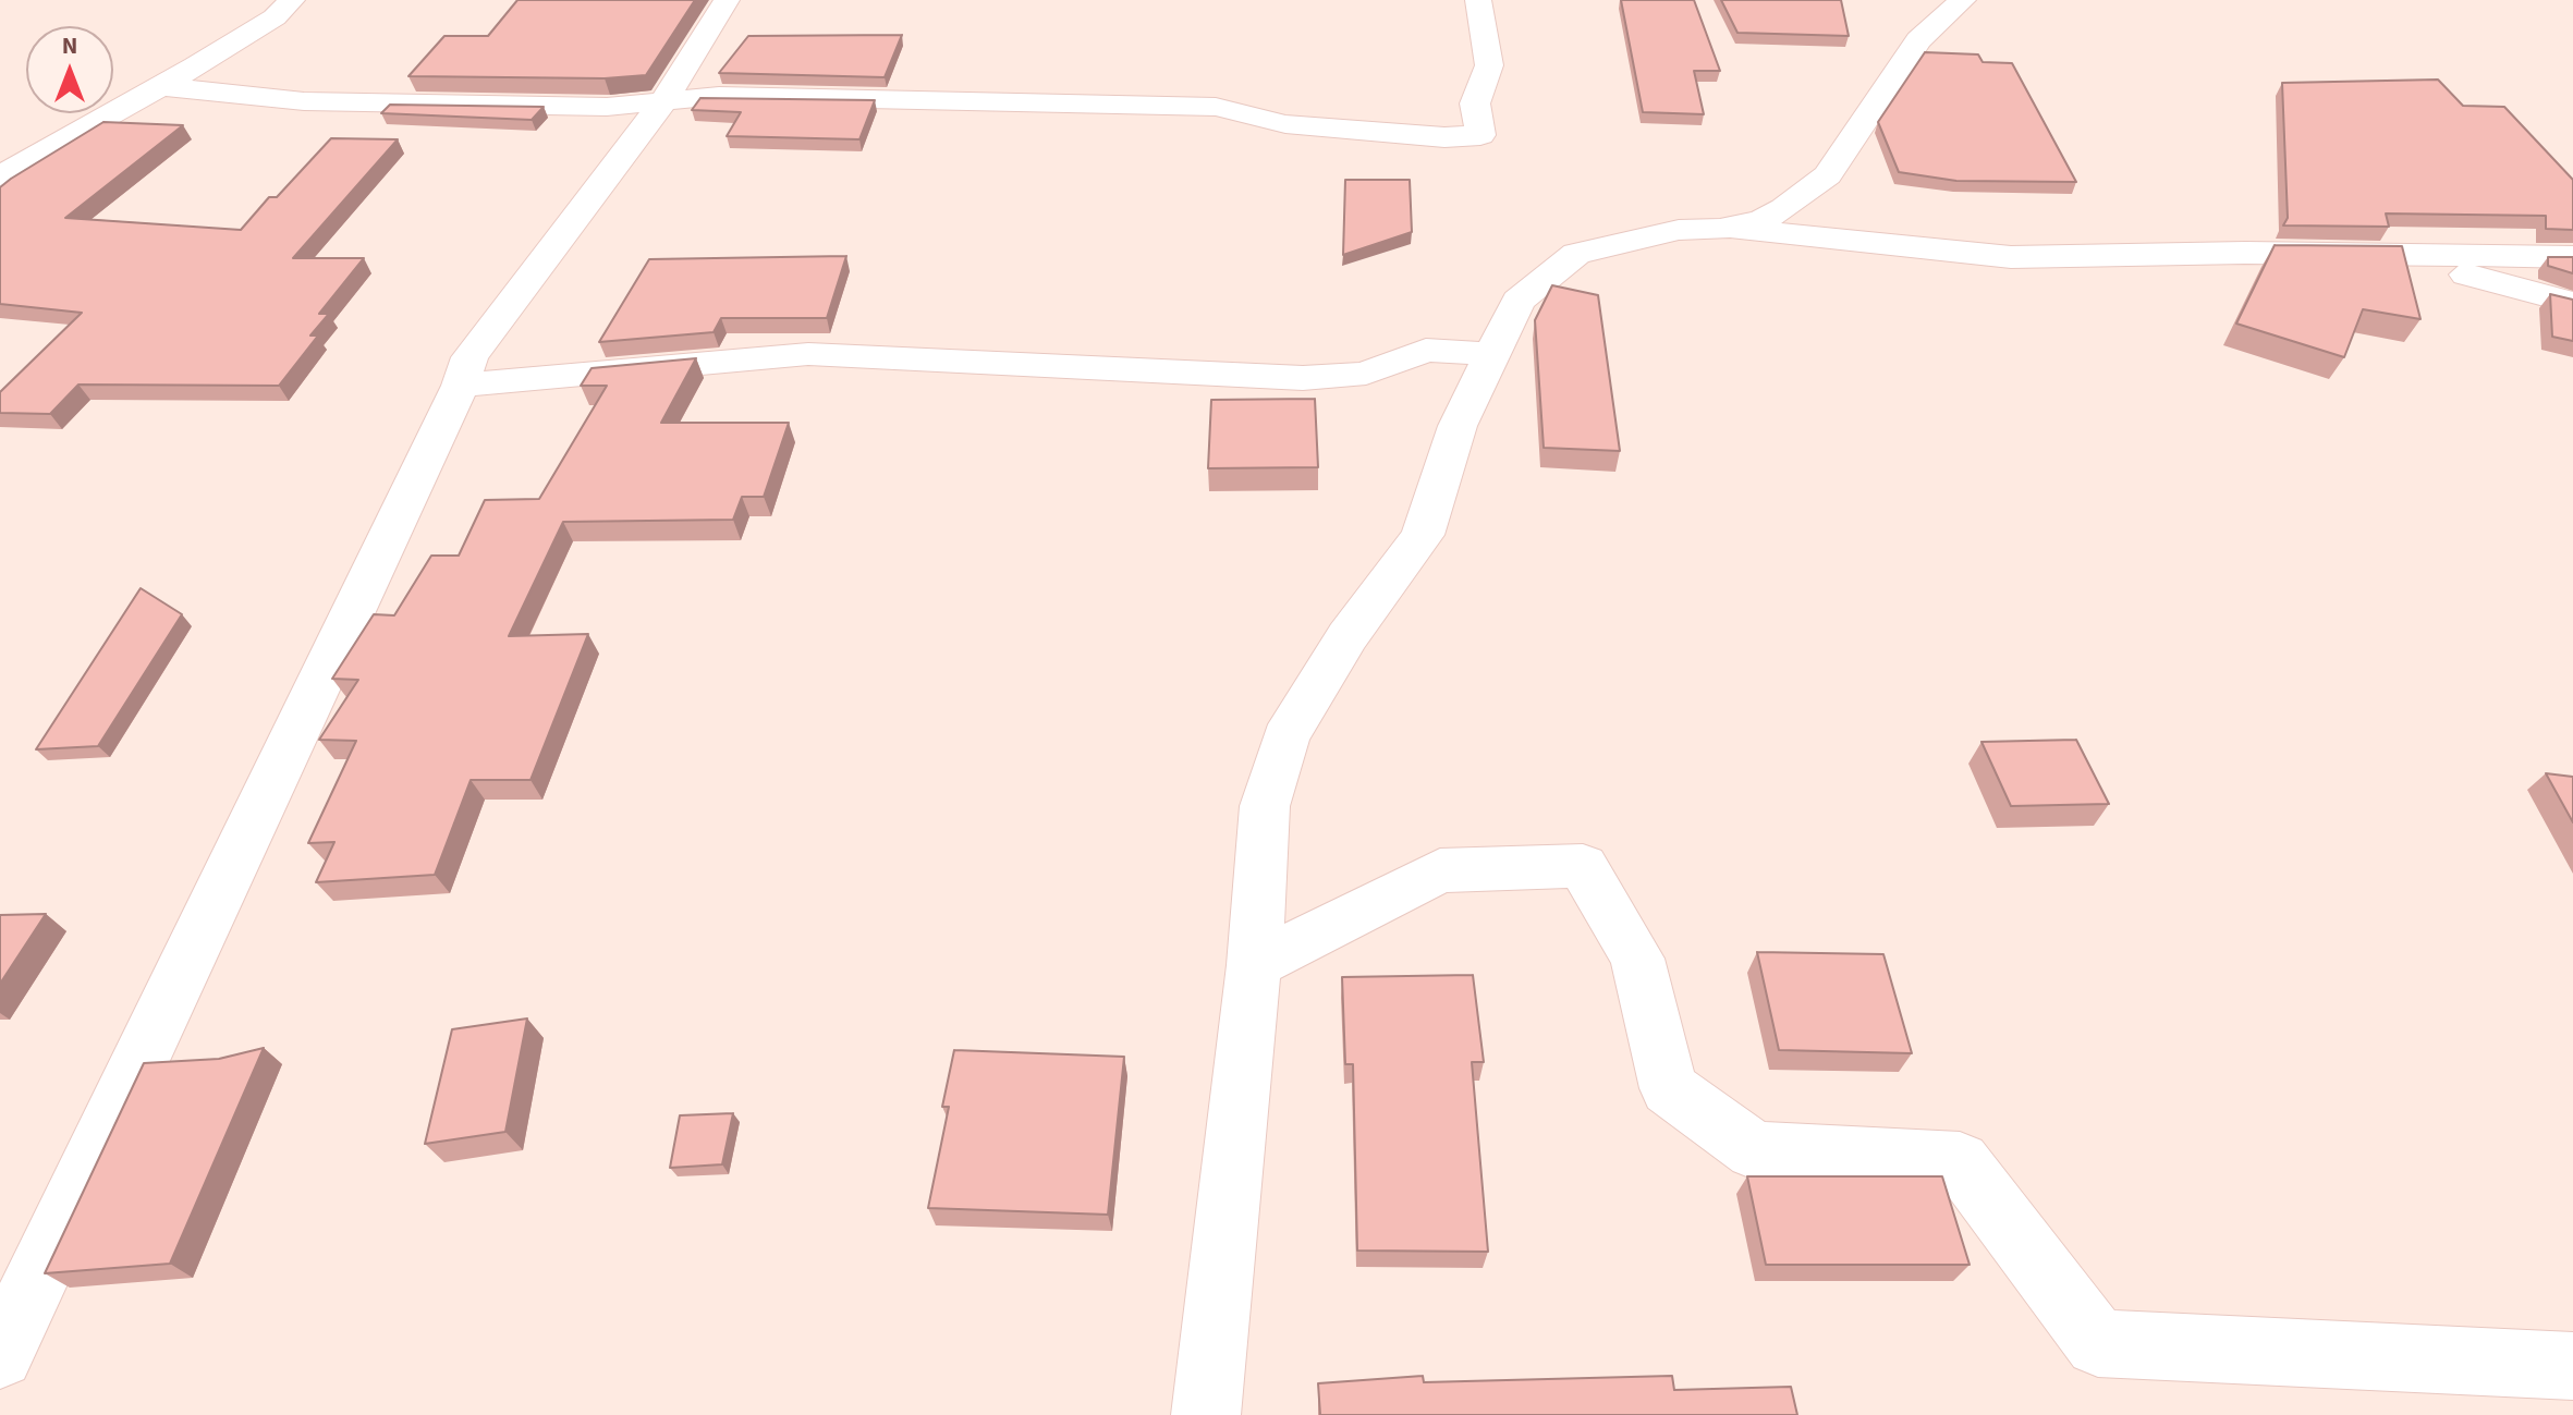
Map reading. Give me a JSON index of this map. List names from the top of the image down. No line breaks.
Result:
{"north":"top"}
